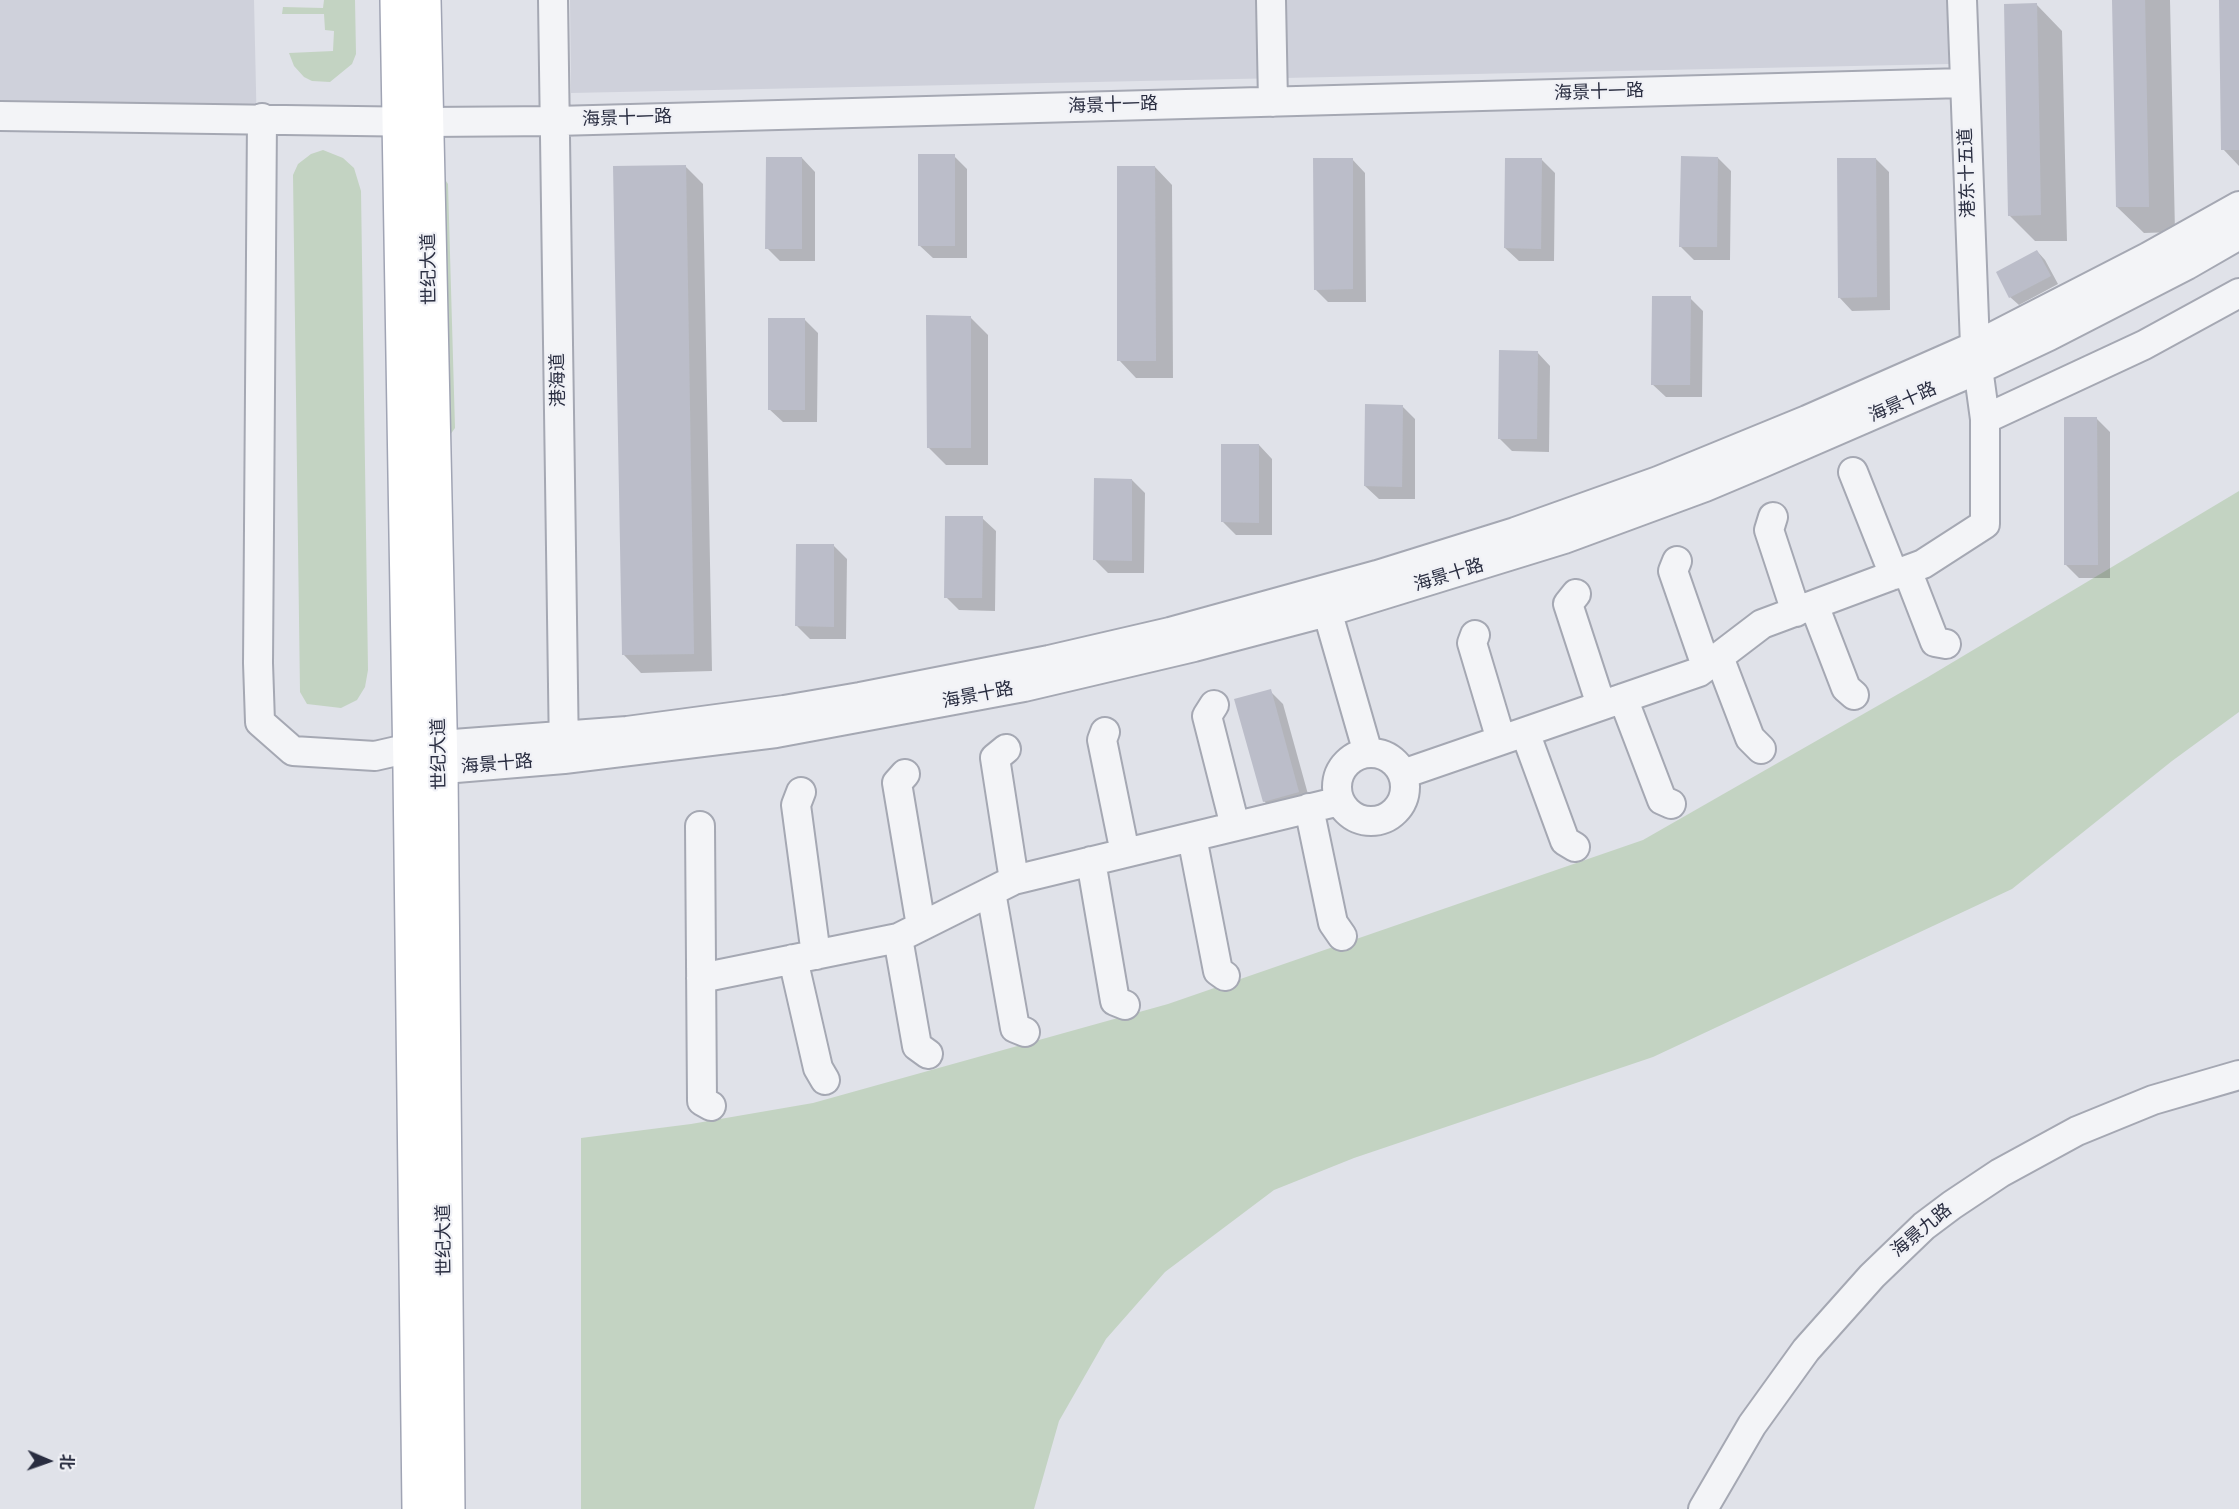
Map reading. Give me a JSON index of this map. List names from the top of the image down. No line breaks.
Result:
{"streets":{"main road":["世纪大道"],"street":["海景十一路","港东十五道","港海道","海景十路","海景九路"]},"crossings":[["海景十一路","港东十五道"],["海景十一路","世纪大道"],["海景十一路","港海道"],["海景十一路","海景十路"],["港东十五道","海景十路"],["世纪大道","海景十路"],["港海道","海景十路"]],"north":"right"}
